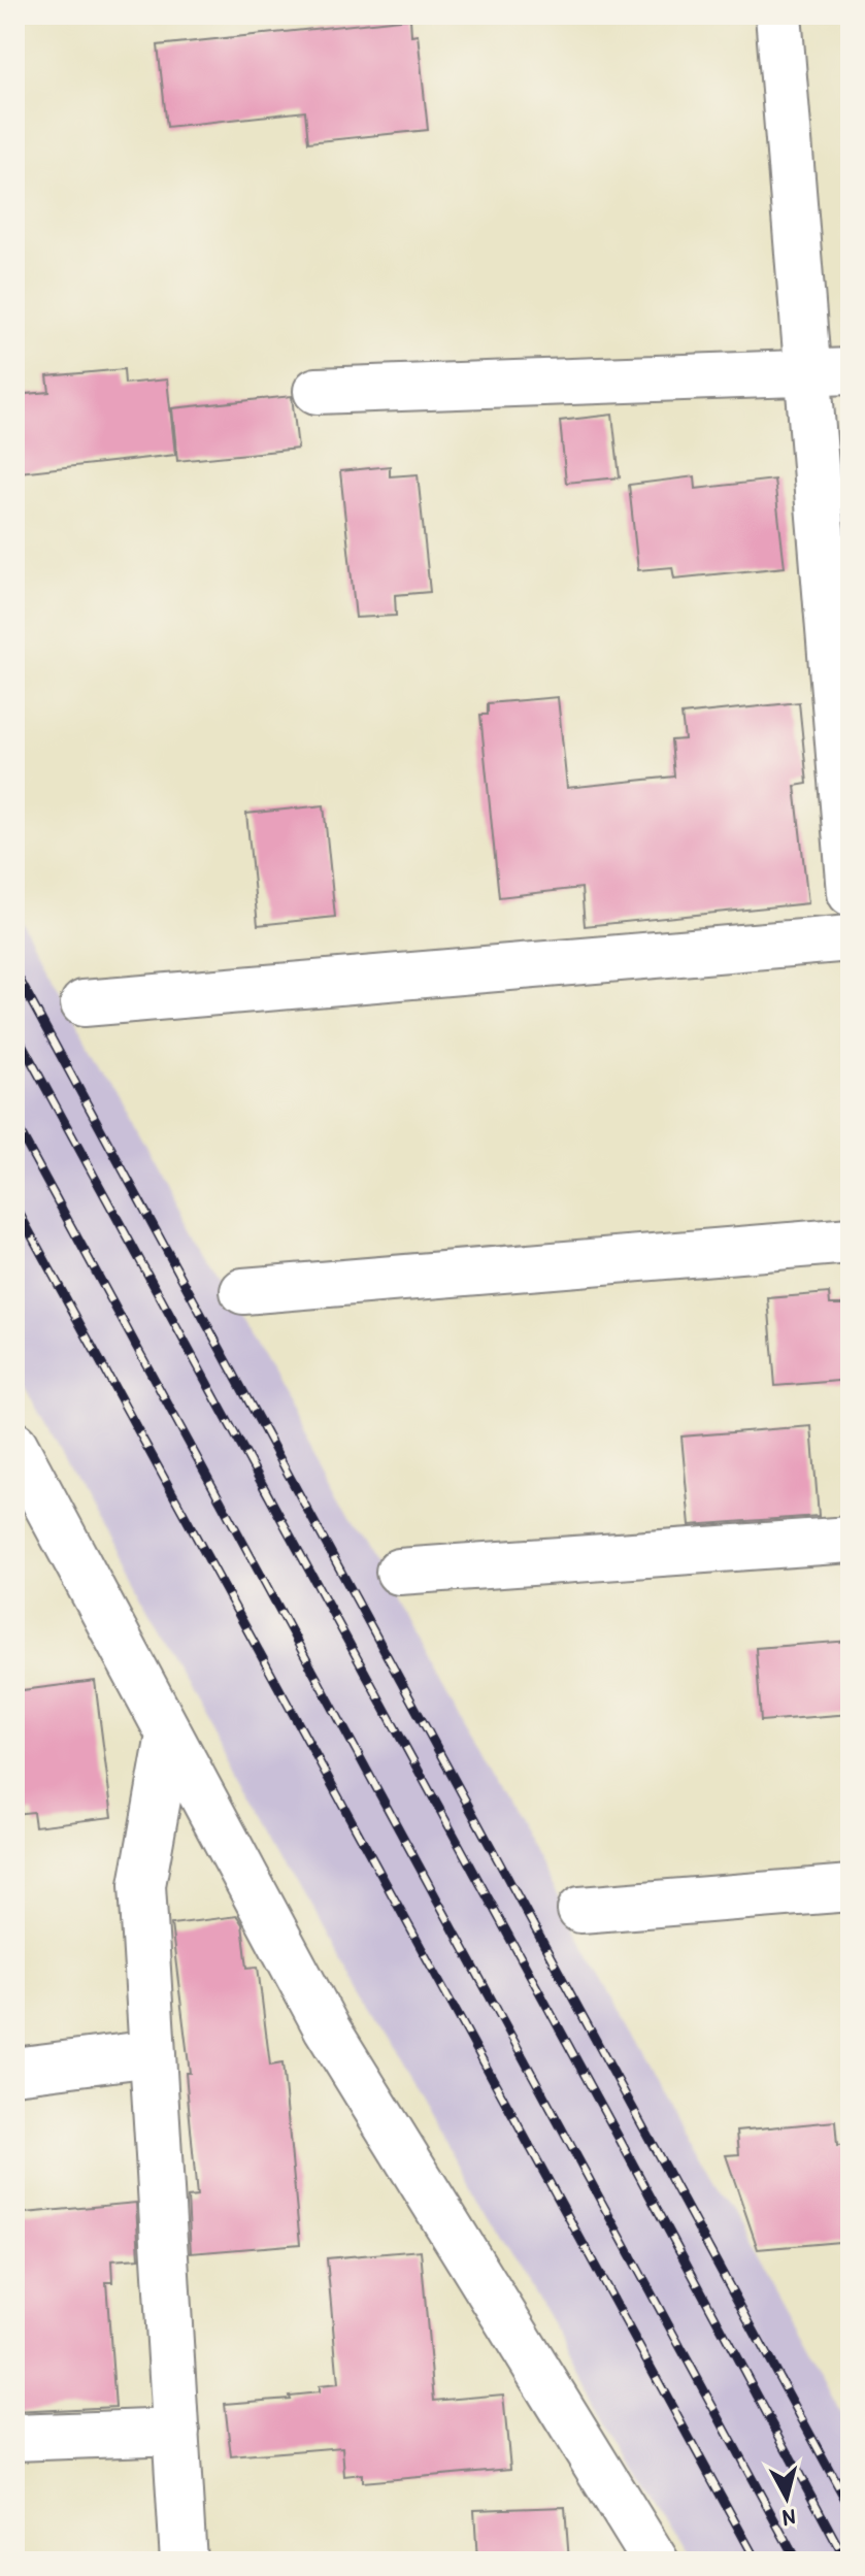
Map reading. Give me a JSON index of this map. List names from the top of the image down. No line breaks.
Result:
{"north":"bottom"}
